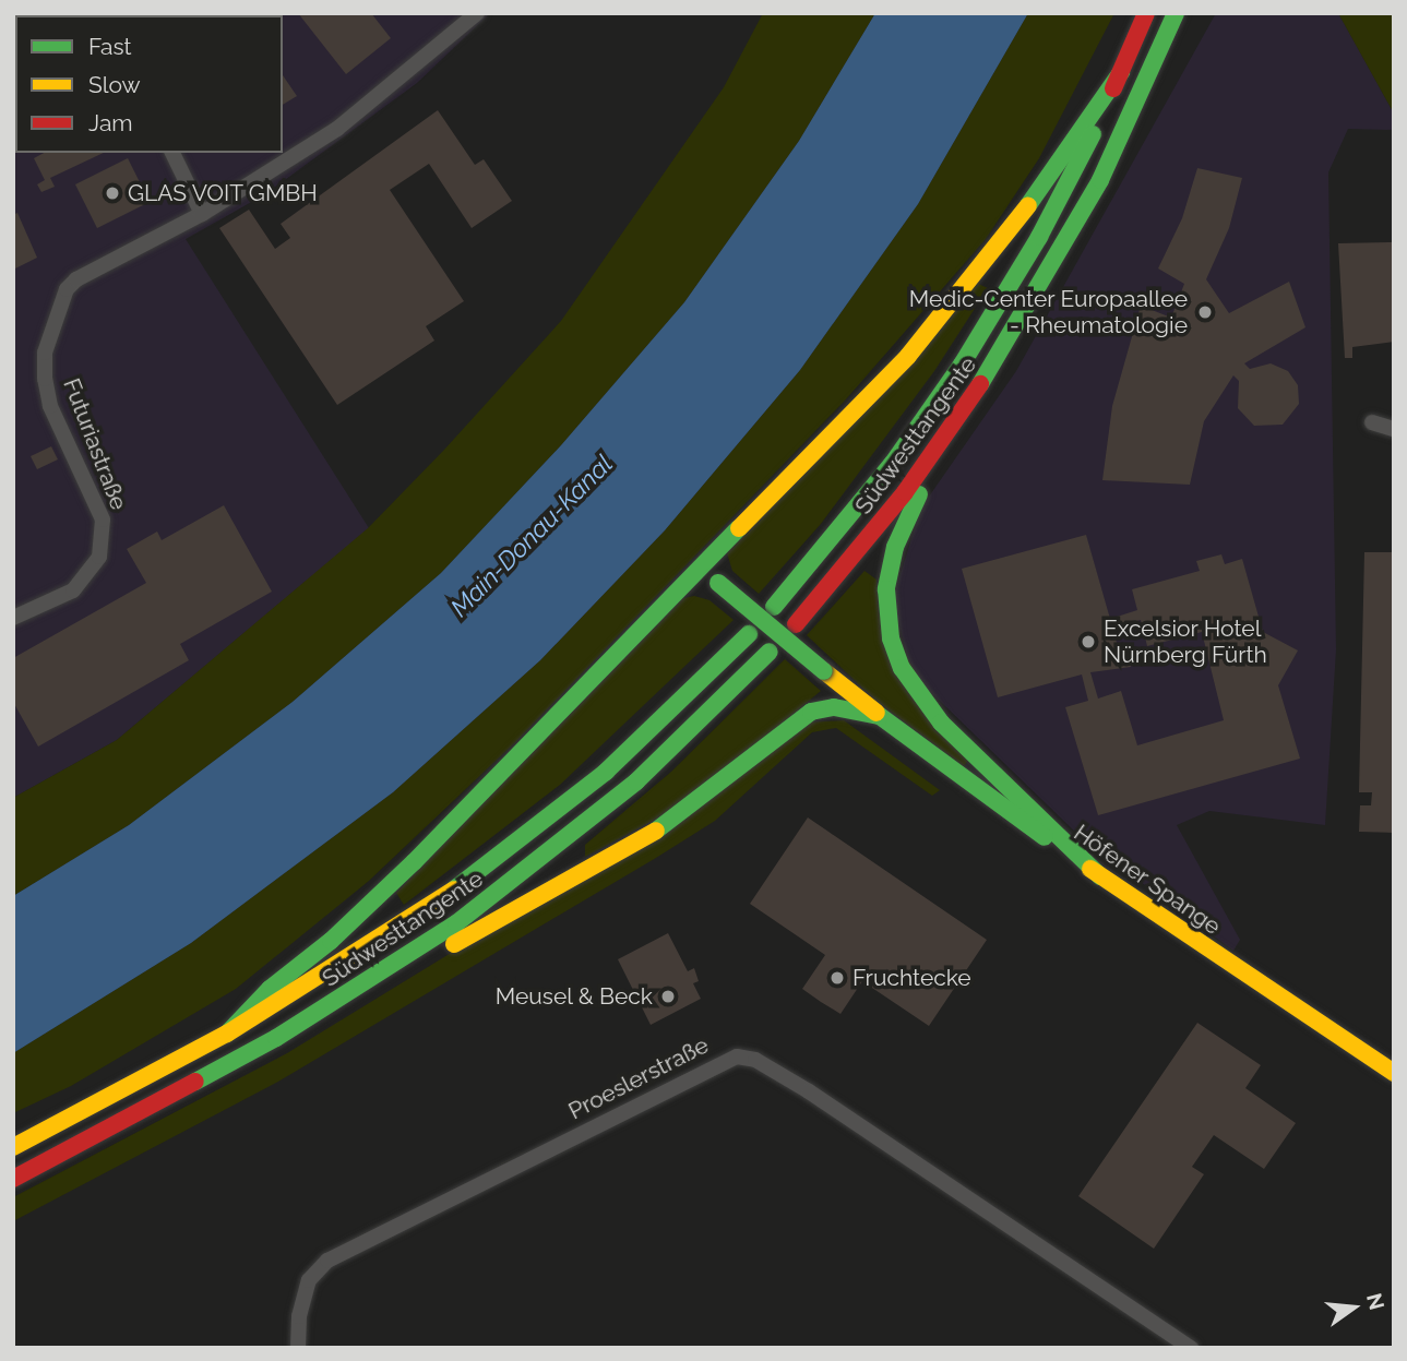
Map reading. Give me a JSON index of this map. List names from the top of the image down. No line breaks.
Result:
{"streets":{"main road":["Südwesttangente","Höfener Spange"],"street":["Futuriastraße","Proeslerstraße"]},"water":["Main-Donau-Kanal"],"places":["GLAS VOIT GMBH","Medic-Center Europaallee - Rheumatologie","Excelsior Hotel Nürnberg Fürth","Fruchtecke","Meusel & Beck"],"legend":["Fast","Slow","Jam"],"north":"right"}
